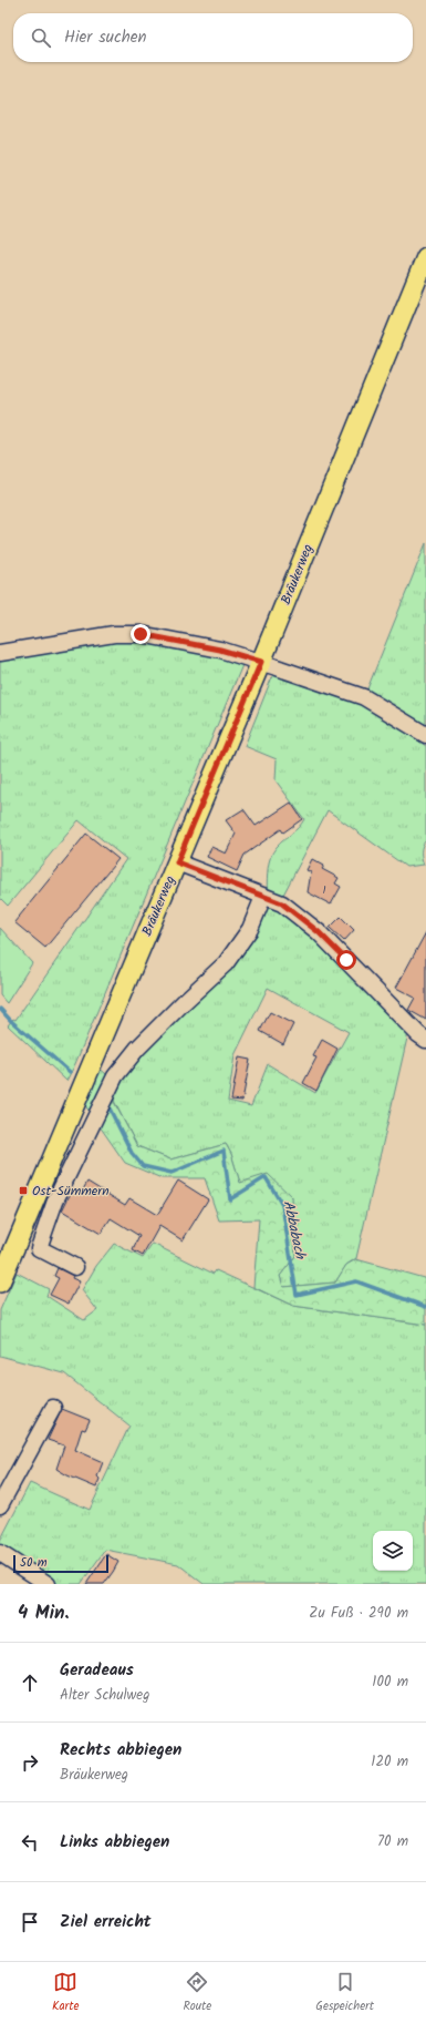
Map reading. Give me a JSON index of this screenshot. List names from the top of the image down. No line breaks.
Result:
{"streets":{"main road":["Bräukerweg"]},"water":["Abbabach"],"places":{"transit":["Ost-Sümmern"]},"house_numbers":["1"],"scale_bar":"50 m","page":{"search":"Hier suchen","scale":"50 m","heading":["4 Min.","Zu Fuß · 290 m"],"list":[["Geradeaus","Alter Schulweg","100 m"],["Rechts abbiegen","Bräukerweg","120 m"],["Links abbiegen","70 m"],"Ziel erreicht"],"nav":["Karte","Route","Gespeichert"]}}
